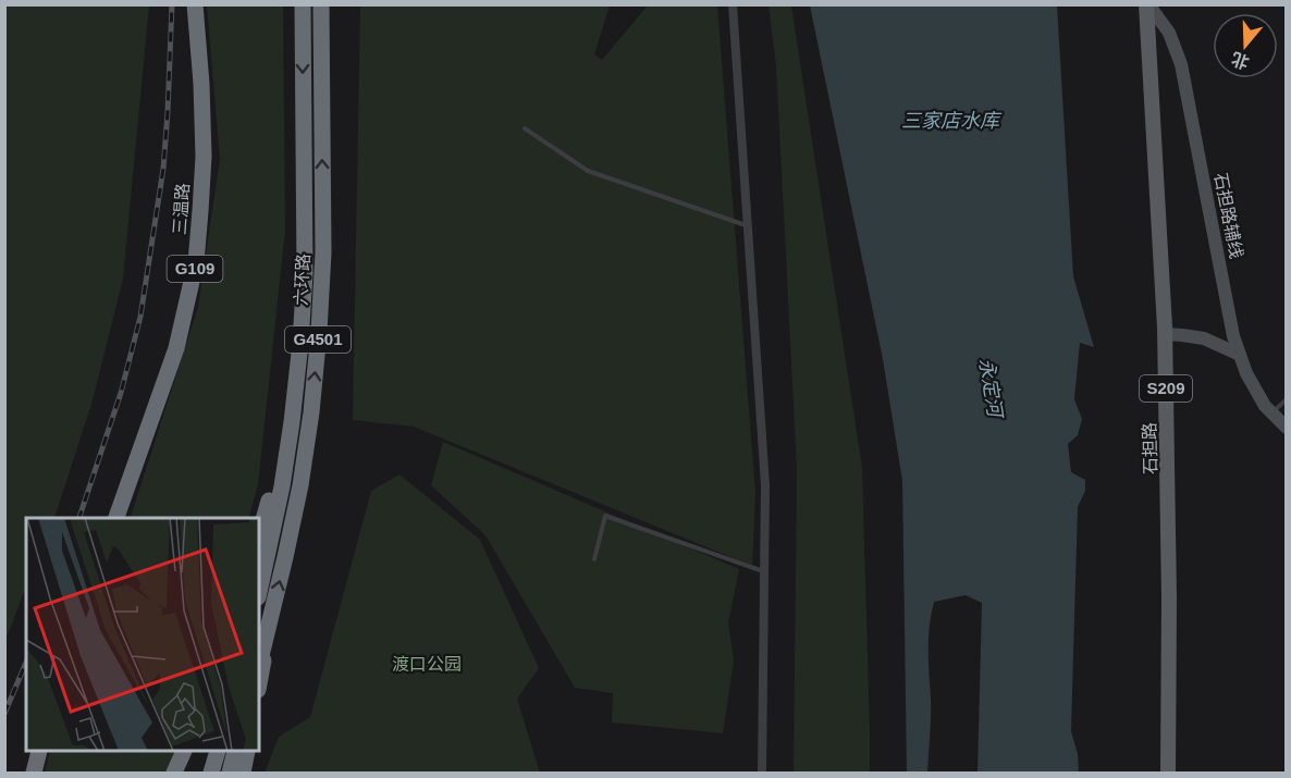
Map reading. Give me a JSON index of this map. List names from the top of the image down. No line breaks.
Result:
{"streets":{"highway":["三温路","G109","六环路","G4501"],"main road":["石担路辅线","S209","石担路"]},"crossings":[["石担路辅线","石担路"]],"water":["三家店水库","永定河"],"parks":["渡口公园"],"north":"bottom"}
